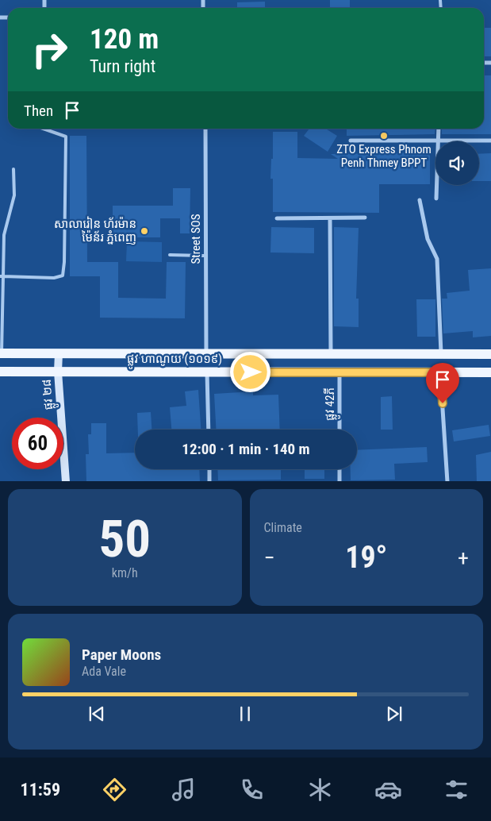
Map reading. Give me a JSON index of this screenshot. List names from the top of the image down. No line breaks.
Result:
{"streets":{"main road":["ផ្លូវ ហាណូយ (១០១៩)"],"street":["Street SOS","ផ្លូវ ២៨","ផ្លូវ 42ភី"]},"crossings":[["Street SOS","ផ្លូវ ហាណូយ (១០១៩)"],["ផ្លូវ ហាណូយ (១០១៩)","ផ្លូវ ២៨"],["ផ្លូវ ហាណូយ (១០១៩)","ផ្លូវ 42ភី"]],"places":["ZTO Express Phnom Penh Thmey BPPT","សាលារៀន ហ័រម៉ាន ម៉ៃន័រ ភ្នំពេញ"],"page":{"turn":["120 m","Turn right"],"then":"Then","limit":"60","trip":"12:00 · 1 min · 140 m","tile":[["50","km/h"],"Climate"],"heat":["−","19°","+"],"song":["Paper Moons","Ada Vale"],"tabs":"11:59"}}
